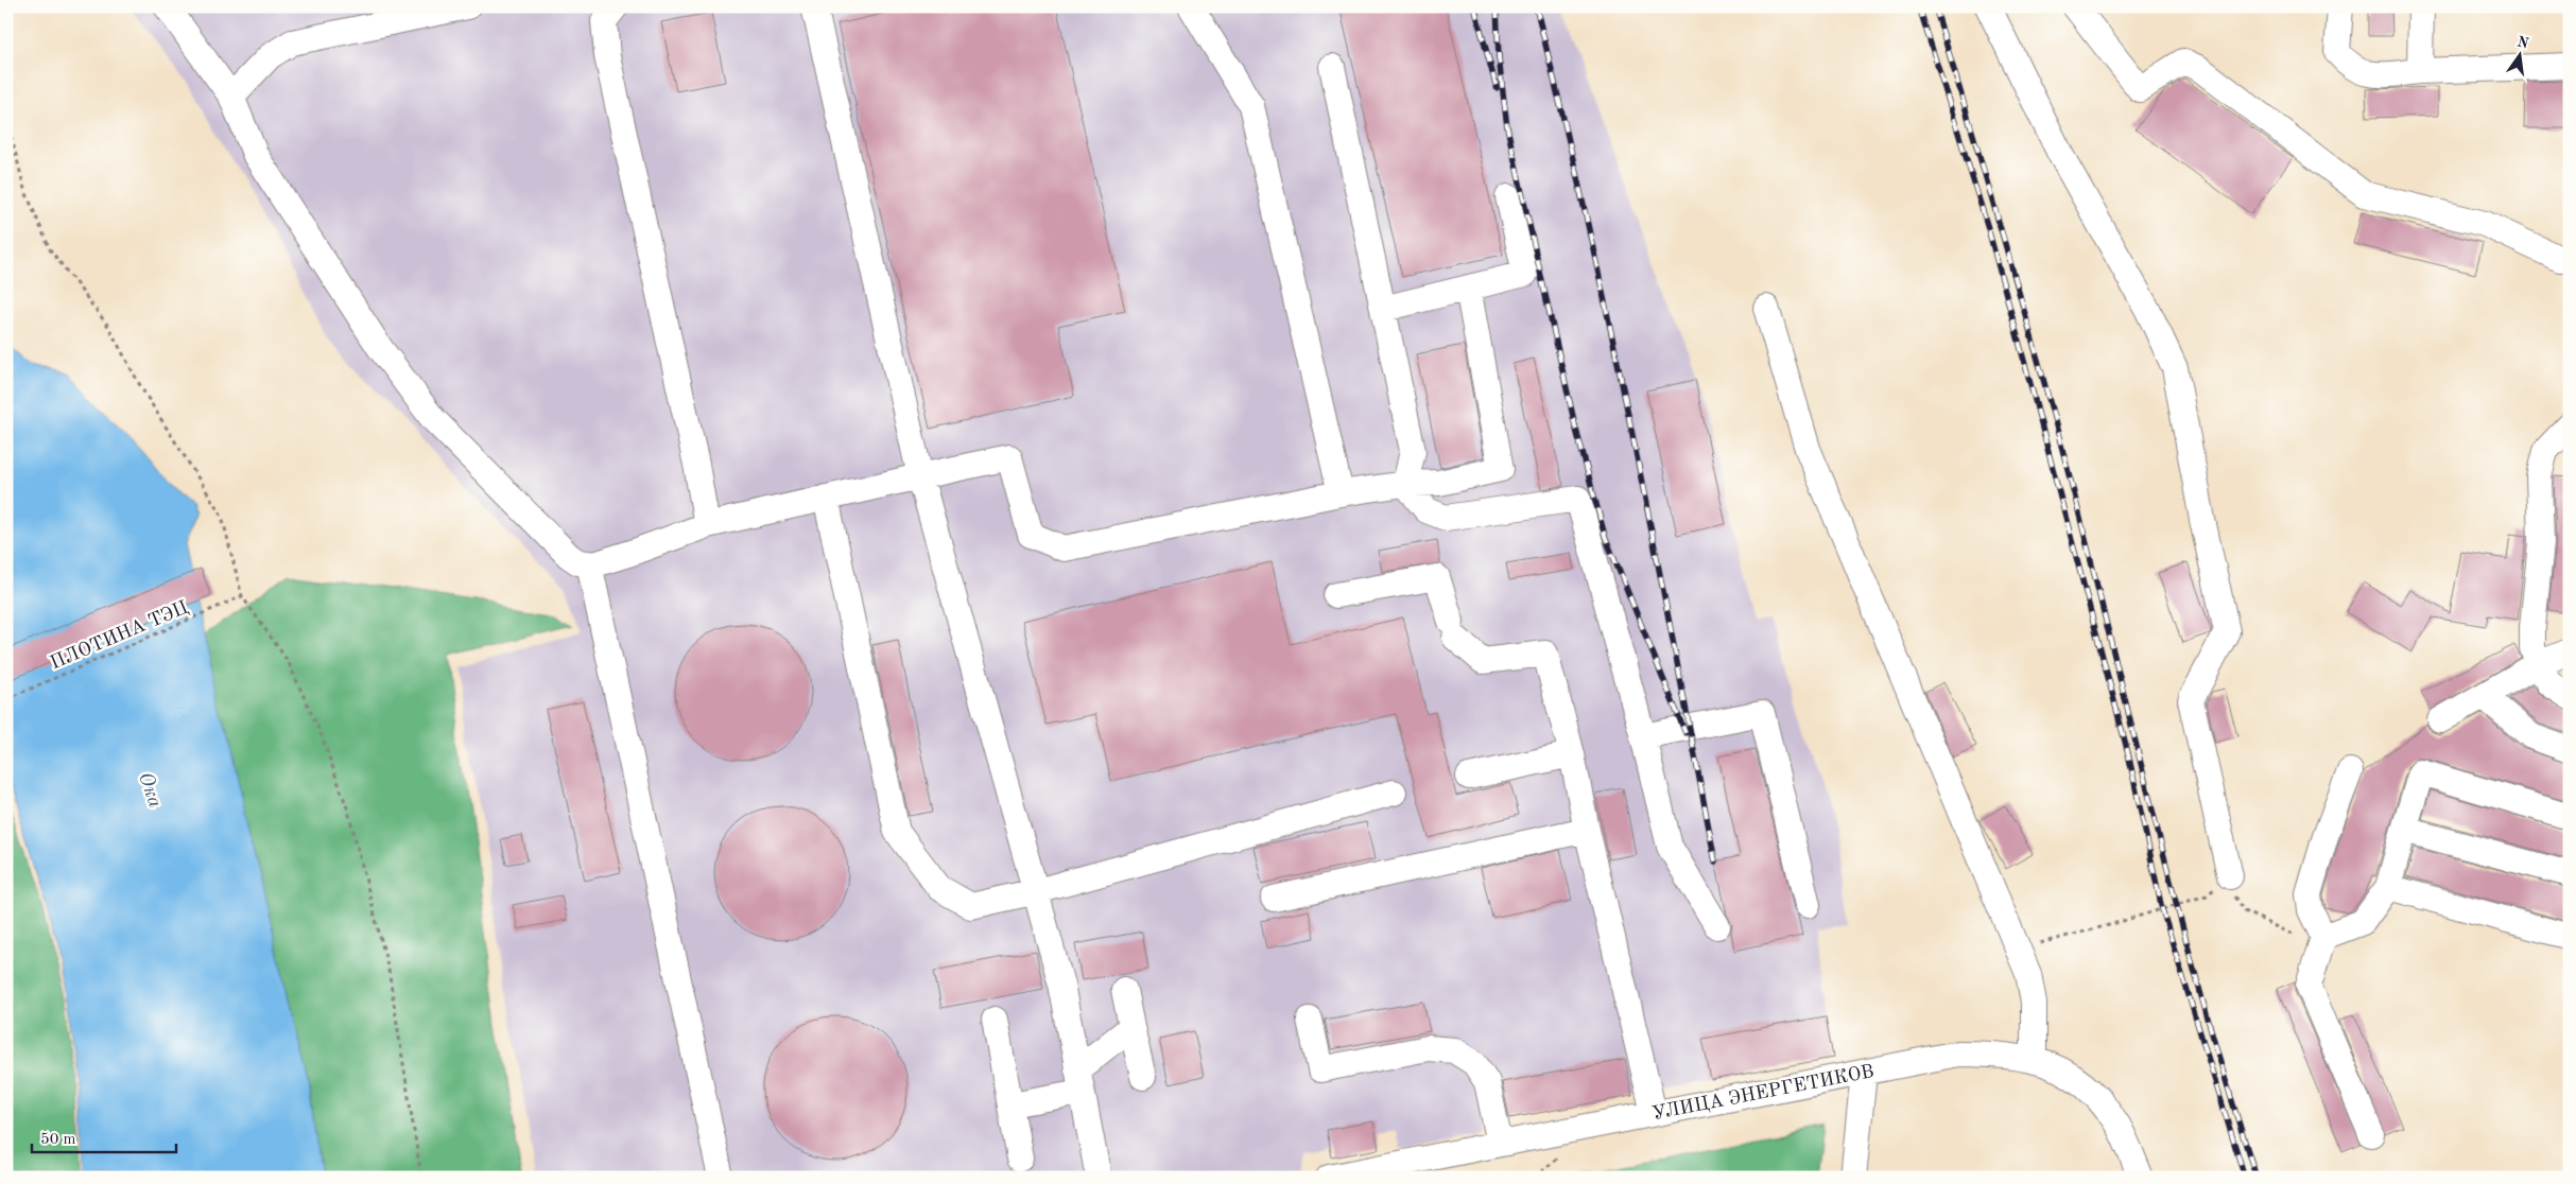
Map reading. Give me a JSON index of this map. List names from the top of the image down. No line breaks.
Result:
{"streets":{"street":["УЛИЦА ЭНЕРГЕТИКОВ"],"path":["ПЛОТИНА ТЭЦ"]},"water":["Ока"],"scale_bar":"50 m","north":"top"}
